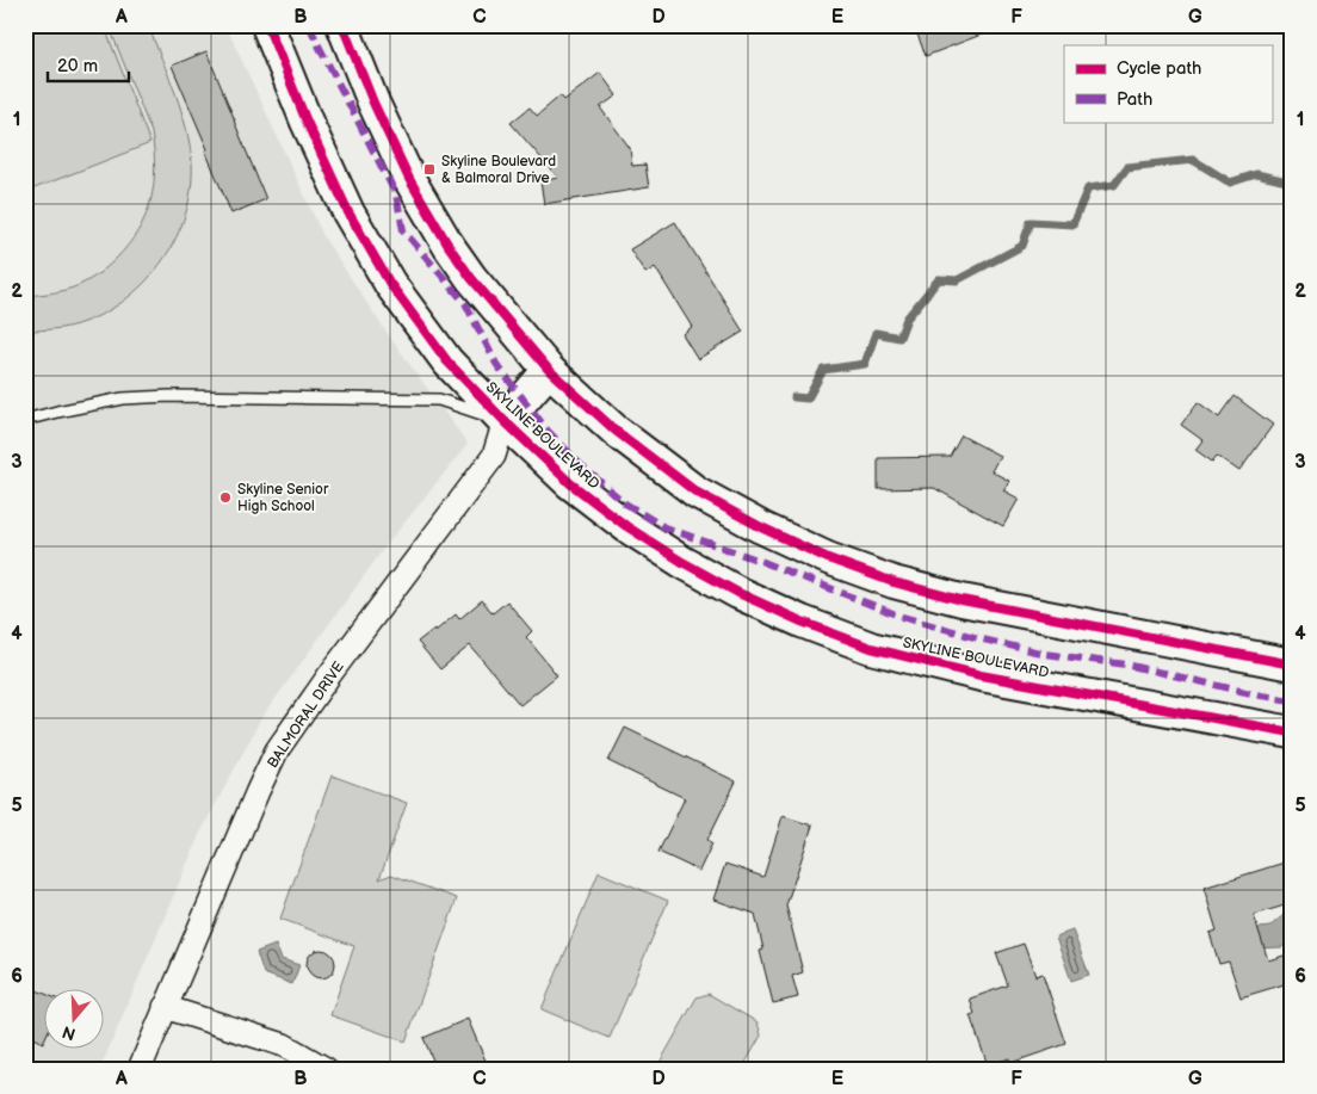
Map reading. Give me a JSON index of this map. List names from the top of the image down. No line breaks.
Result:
{"streets":{"main road":["SKYLINE BOULEVARD"],"street":["BALMORAL DRIVE"]},"crossings":[["SKYLINE BOULEVARD","BALMORAL DRIVE"]],"places":{"transit":["Skyline Boulevard & Balmoral Drive"],"other":["Skyline Senior High School"]},"legend":["Cycle path","Path"],"scale_bar":"20 m","north":"bottom","grid":{"columns":["A","B","C","D","E","F","G"],"rows":["1","2","3","4","5","6"]}}
